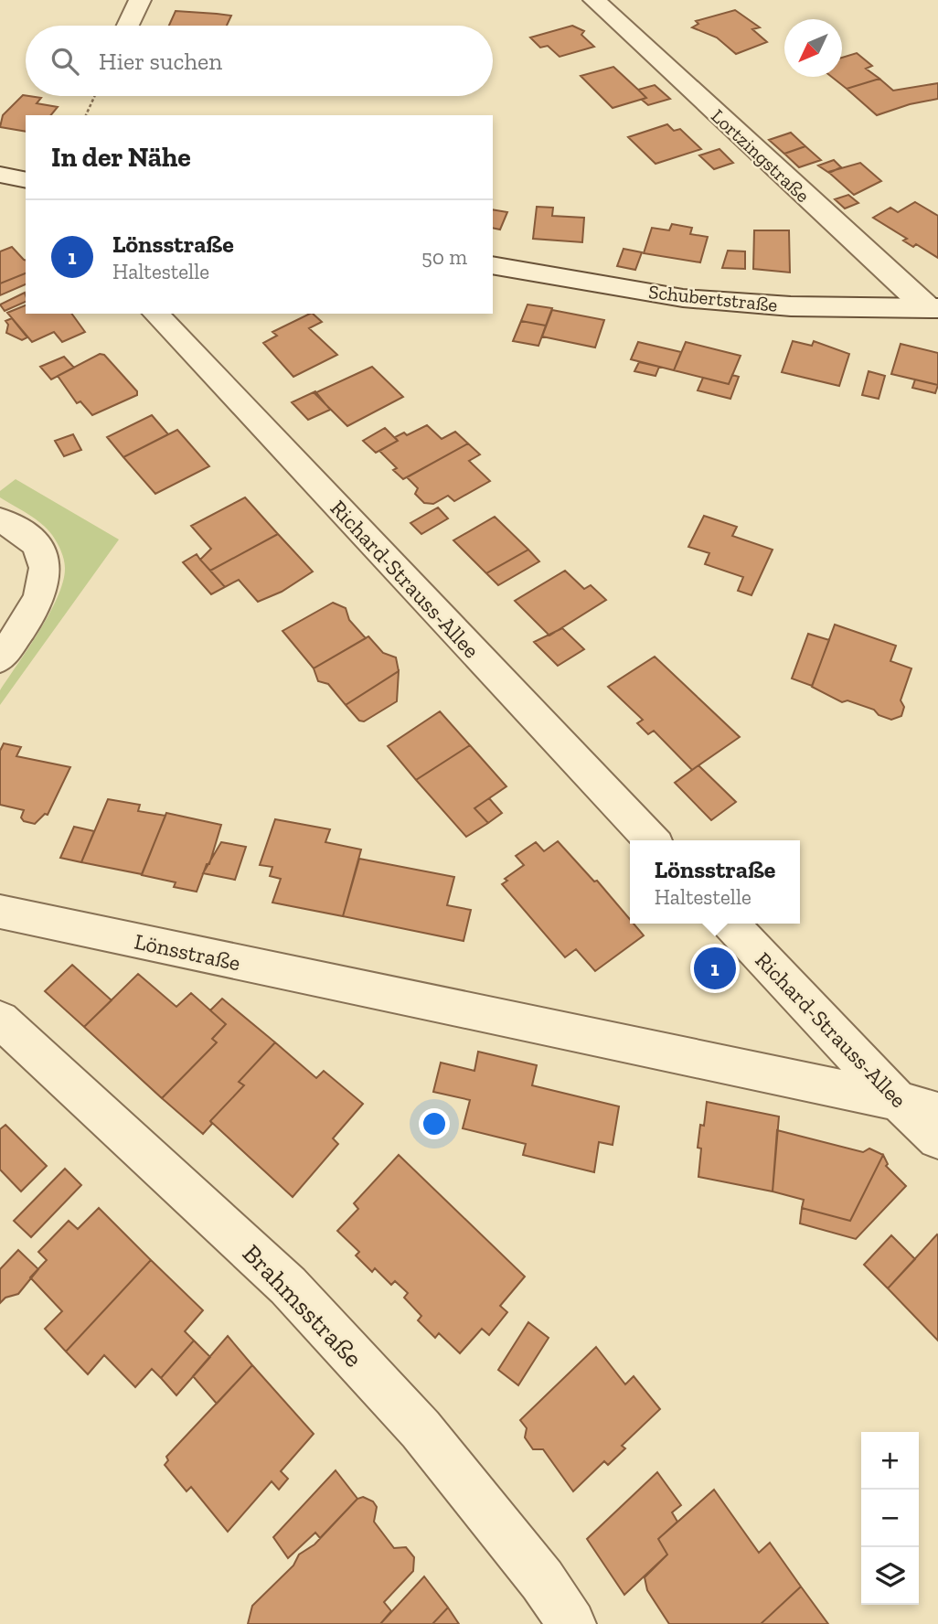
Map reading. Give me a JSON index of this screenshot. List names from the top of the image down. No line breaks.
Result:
{"streets":{"street":["Lortzingstraße","Schubertstraße","Richard-Strauss-Allee","Lönsstraße","Brahmsstraße"]},"crossings":[["Lortzingstraße","Schubertstraße"],["Richard-Strauss-Allee","Lönsstraße"]],"north":"bottom left","page":{"search":"Hier suchen","heading":"In der Nähe","list":[{"mark":"1","name":"Lönsstraße","note":"Haltestelle","value":"50 m"}],"popup":["Lönsstraße","Haltestelle"],"pins":"1","map_buttons":["+","−"]}}
